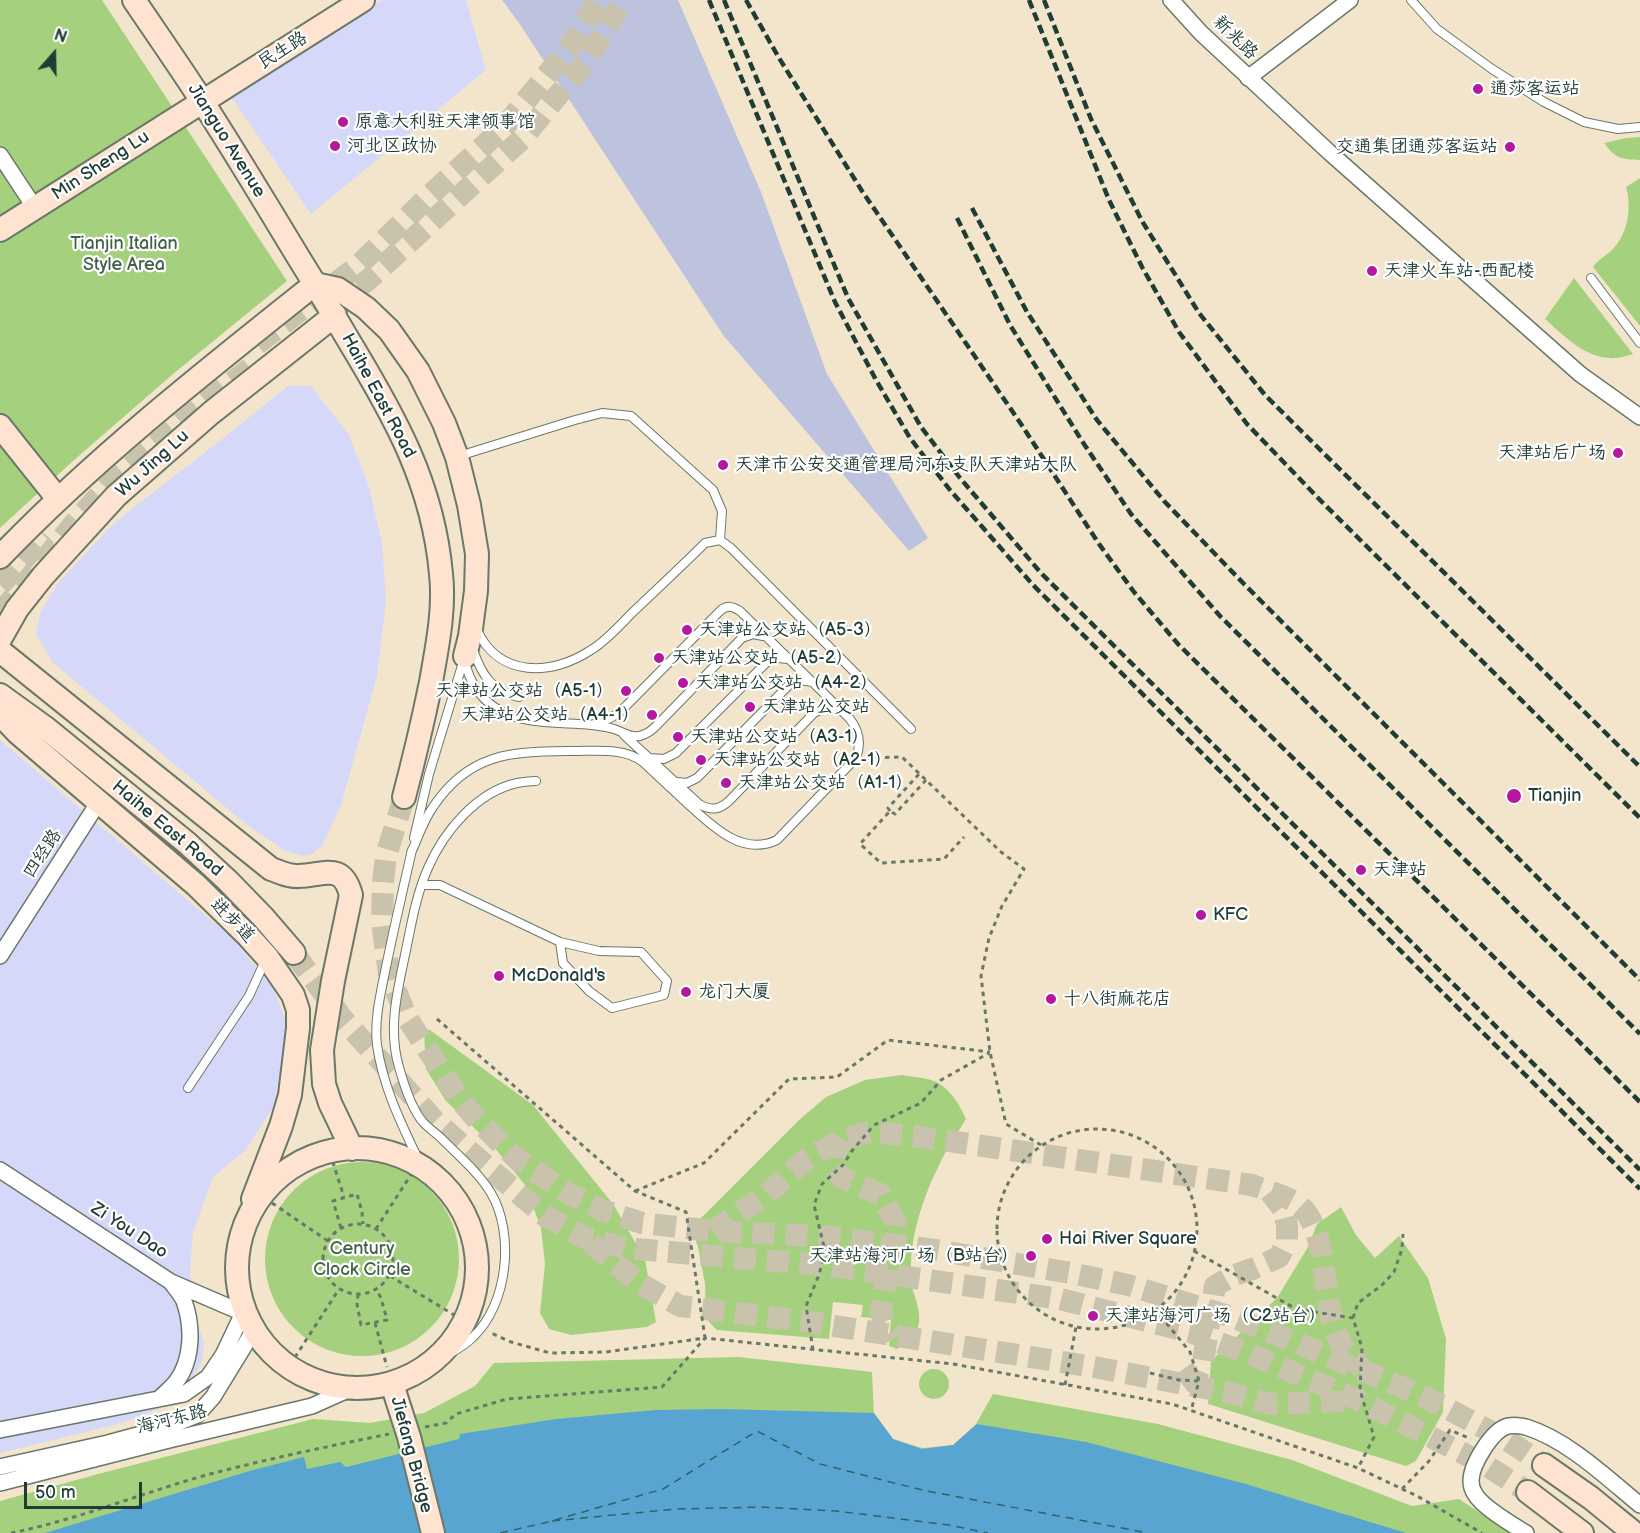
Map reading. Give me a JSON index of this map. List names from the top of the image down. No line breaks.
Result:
{"streets":{"street":["新兆路","民生路","Jianguo Avenue","Min Sheng Lu","Haihe East Road","Wu Jing Lu","四经路","进步道","Zi You Dao","海河东路","Jiefang Bridge"]},"crossings":[["民生路","Jianguo Avenue"],["民生路","Min Sheng Lu"],["Jianguo Avenue","Min Sheng Lu"],["Jianguo Avenue","Haihe East Road"],["Jianguo Avenue","Wu Jing Lu"],["Haihe East Road","Wu Jing Lu"],["四经路","进步道"],["进步道","Zi You Dao"],["进步道","海河东路"],["Zi You Dao","海河东路"]],"parks":["Tianjin Italian Style Area","Century Clock Circle"],"places":["通莎客运站","原意大利驻天津领事馆","河北区政协","交通集团通莎客运站","天津火车站-西配楼","天津站后广场","天津市公安交通管理局河东支队天津站大队","天津站公交站（A5-3）","天津站公交站（A5-2）","天津站公交站（A4-2）","天津站公交站（A5-1）","天津站公交站","天津站公交站（A4-1）","天津站公交站（A3-1）","天津站公交站（A2-1）","天津站公交站（A1-1）","Tianjin","天津站","KFC","McDonald's","龙门大厦","十八街麻花店","Hai River Square","天津站海河广场（B站台）","天津站海河广场（C2站台）"],"scale_bar":"50 m","north":"top"}
